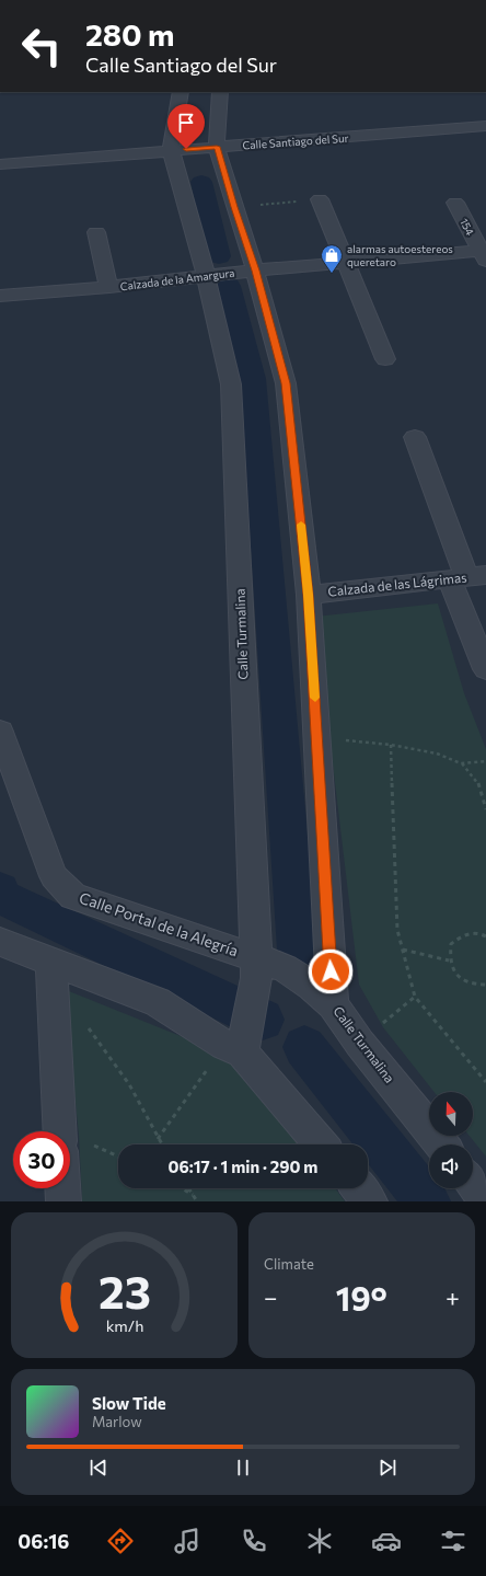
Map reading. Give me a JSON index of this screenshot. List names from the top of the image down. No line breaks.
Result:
{"streets":{"street":["Calle Santiago del Sur","154","Calzada de la Amargura","Calzada de las Lágrimas","Calle Turmalina","Calle Portal de la Alegría"]},"crossings":[["Calle Santiago del Sur","Calle Turmalina"],["154","Calzada de la Amargura"],["Calzada de la Amargura","Calle Turmalina"],["Calzada de las Lágrimas","Calle Turmalina"],["Calle Turmalina","Calle Portal de la Alegría"]],"places":{"shop":["alarmas autoestereos queretaro"]},"north":"top","page":{"turn":["280 m","Calle Santiago del Sur"],"limit":"30","trip":"06:17 · 1 min · 290 m","tile":"Climate","heat":["−","19°","+"],"song":["Slow Tide","Marlow"],"tabs":"06:16","gauge":["23","km/h"]}}
